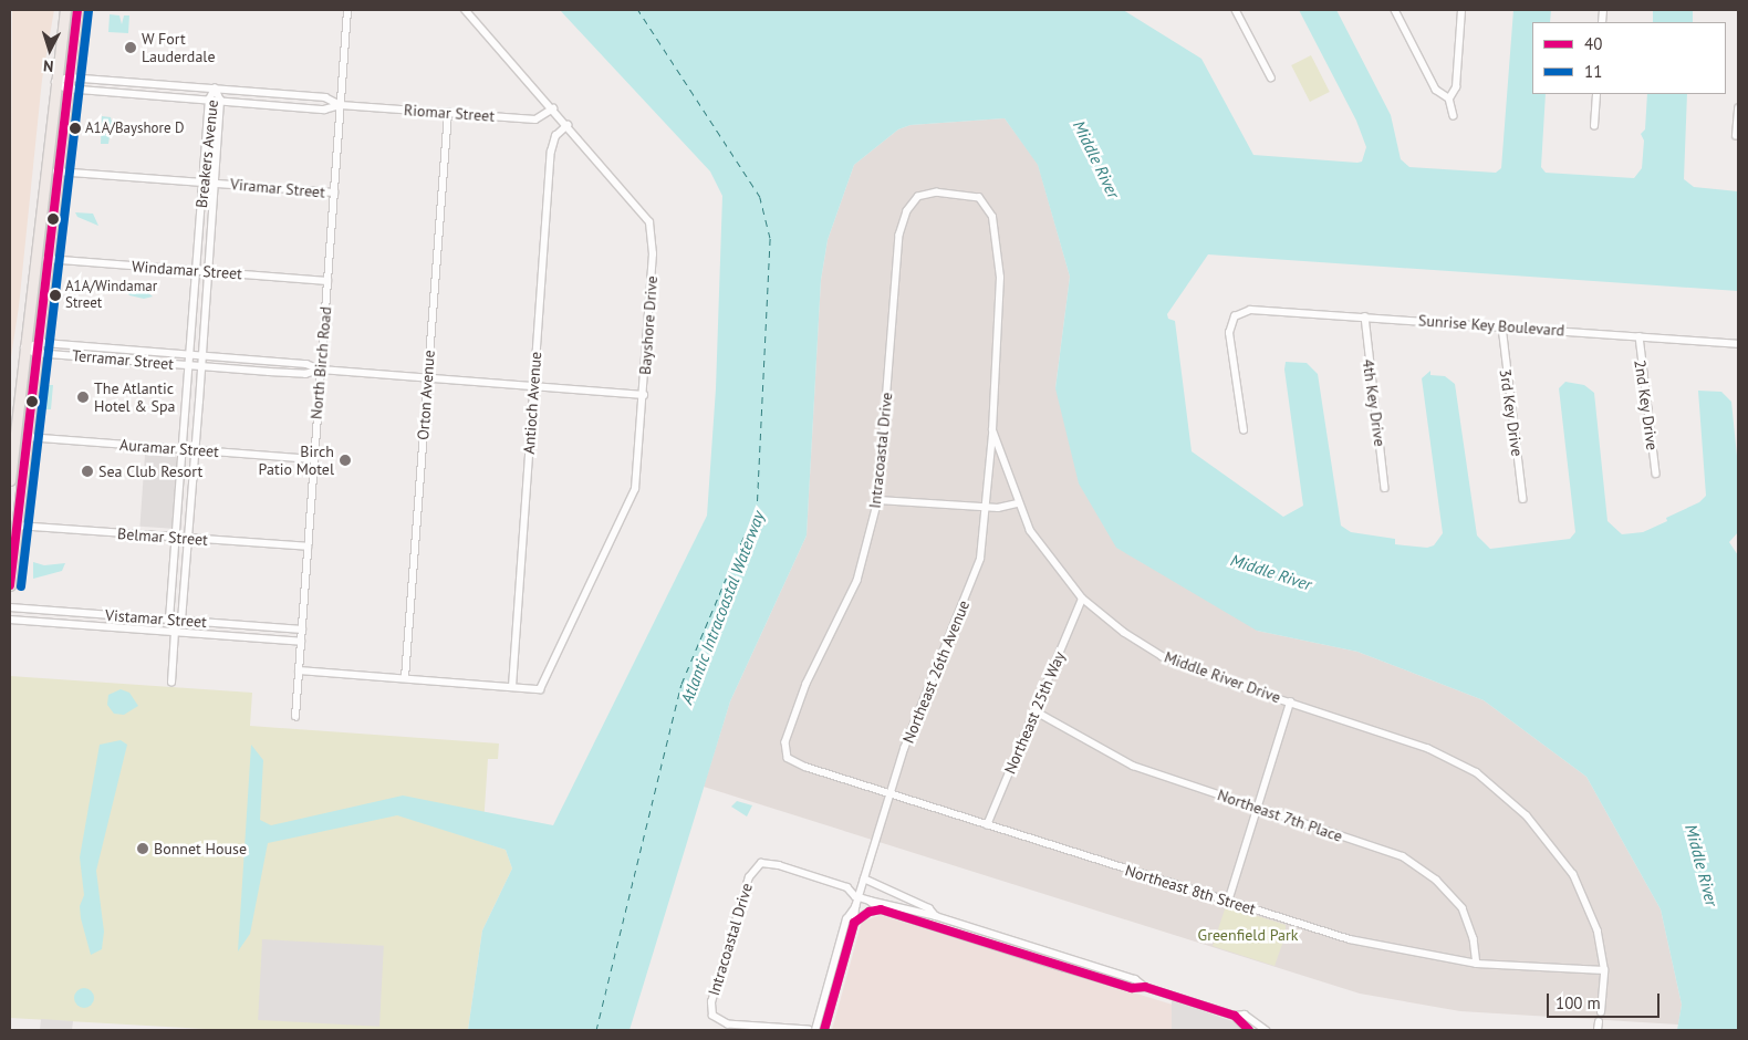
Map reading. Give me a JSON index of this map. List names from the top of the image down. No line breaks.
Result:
{"streets":{"street":["Riomar Street","Breakers Avenue","Viramar Street","Windamar Street","Bayshore Drive","Sunrise Key Boulevard","Terramar Street","North Birch Road","Orton Avenue","Antioch Avenue","4th Key Drive","2nd Key Drive","3rd Key Drive","Auramar Street","Intracoastal Drive","Belmar Street","Vistamar Street","Northeast 26th Avenue","Middle River Drive","Northeast 25th Way","Northeast 7th Place","Northeast 8th Street"]},"crossings":[["Riomar Street","Breakers Avenue"],["Riomar Street","Bayshore Drive"],["Riomar Street","North Birch Road"],["Riomar Street","Orton Avenue"],["Breakers Avenue","Viramar Street"],["Breakers Avenue","Windamar Street"],["Breakers Avenue","Terramar Street"],["Breakers Avenue","Auramar Street"],["Breakers Avenue","Belmar Street"],["Breakers Avenue","Vistamar Street"],["Viramar Street","North Birch Road"],["Windamar Street","North Birch Road"],["Bayshore Drive","Terramar Street"],["Bayshore Drive","Antioch Avenue"],["Sunrise Key Boulevard","4th Key Drive"],["Sunrise Key Boulevard","2nd Key Drive"],["Sunrise Key Boulevard","3rd Key Drive"],["Terramar Street","North Birch Road"],["Terramar Street","Orton Avenue"],["Terramar Street","Antioch Avenue"],["North Birch Road","Auramar Street"],["North Birch Road","Belmar Street"],["North Birch Road","Vistamar Street"],["Intracoastal Drive","Northeast 26th Avenue"],["Intracoastal Drive","Middle River Drive"],["Intracoastal Drive","Northeast 8th Street"],["Northeast 26th Avenue","Middle River Drive"],["Northeast 26th Avenue","Northeast 8th Street"],["Middle River Drive","Northeast 25th Way"],["Middle River Drive","Northeast 8th Street"],["Northeast 25th Way","Northeast 7th Place"],["Northeast 25th Way","Northeast 8th Street"],["Northeast 7th Place","Northeast 8th Street"]],"water":["Middle River","Atlantic Intracoastal Waterway"],"parks":["Greenfield Park"],"places":["W Fort Lauderdale","A1A/Bayshore D","A1A/Windamar Street","The Atlantic Hotel & Spa","Birch Patio Motel","Sea Club Resort","Bonnet House"],"lines":["transit line 40","transit line 11"],"legend":["40","11"],"scale_bar":"100 m","north":"bottom"}
